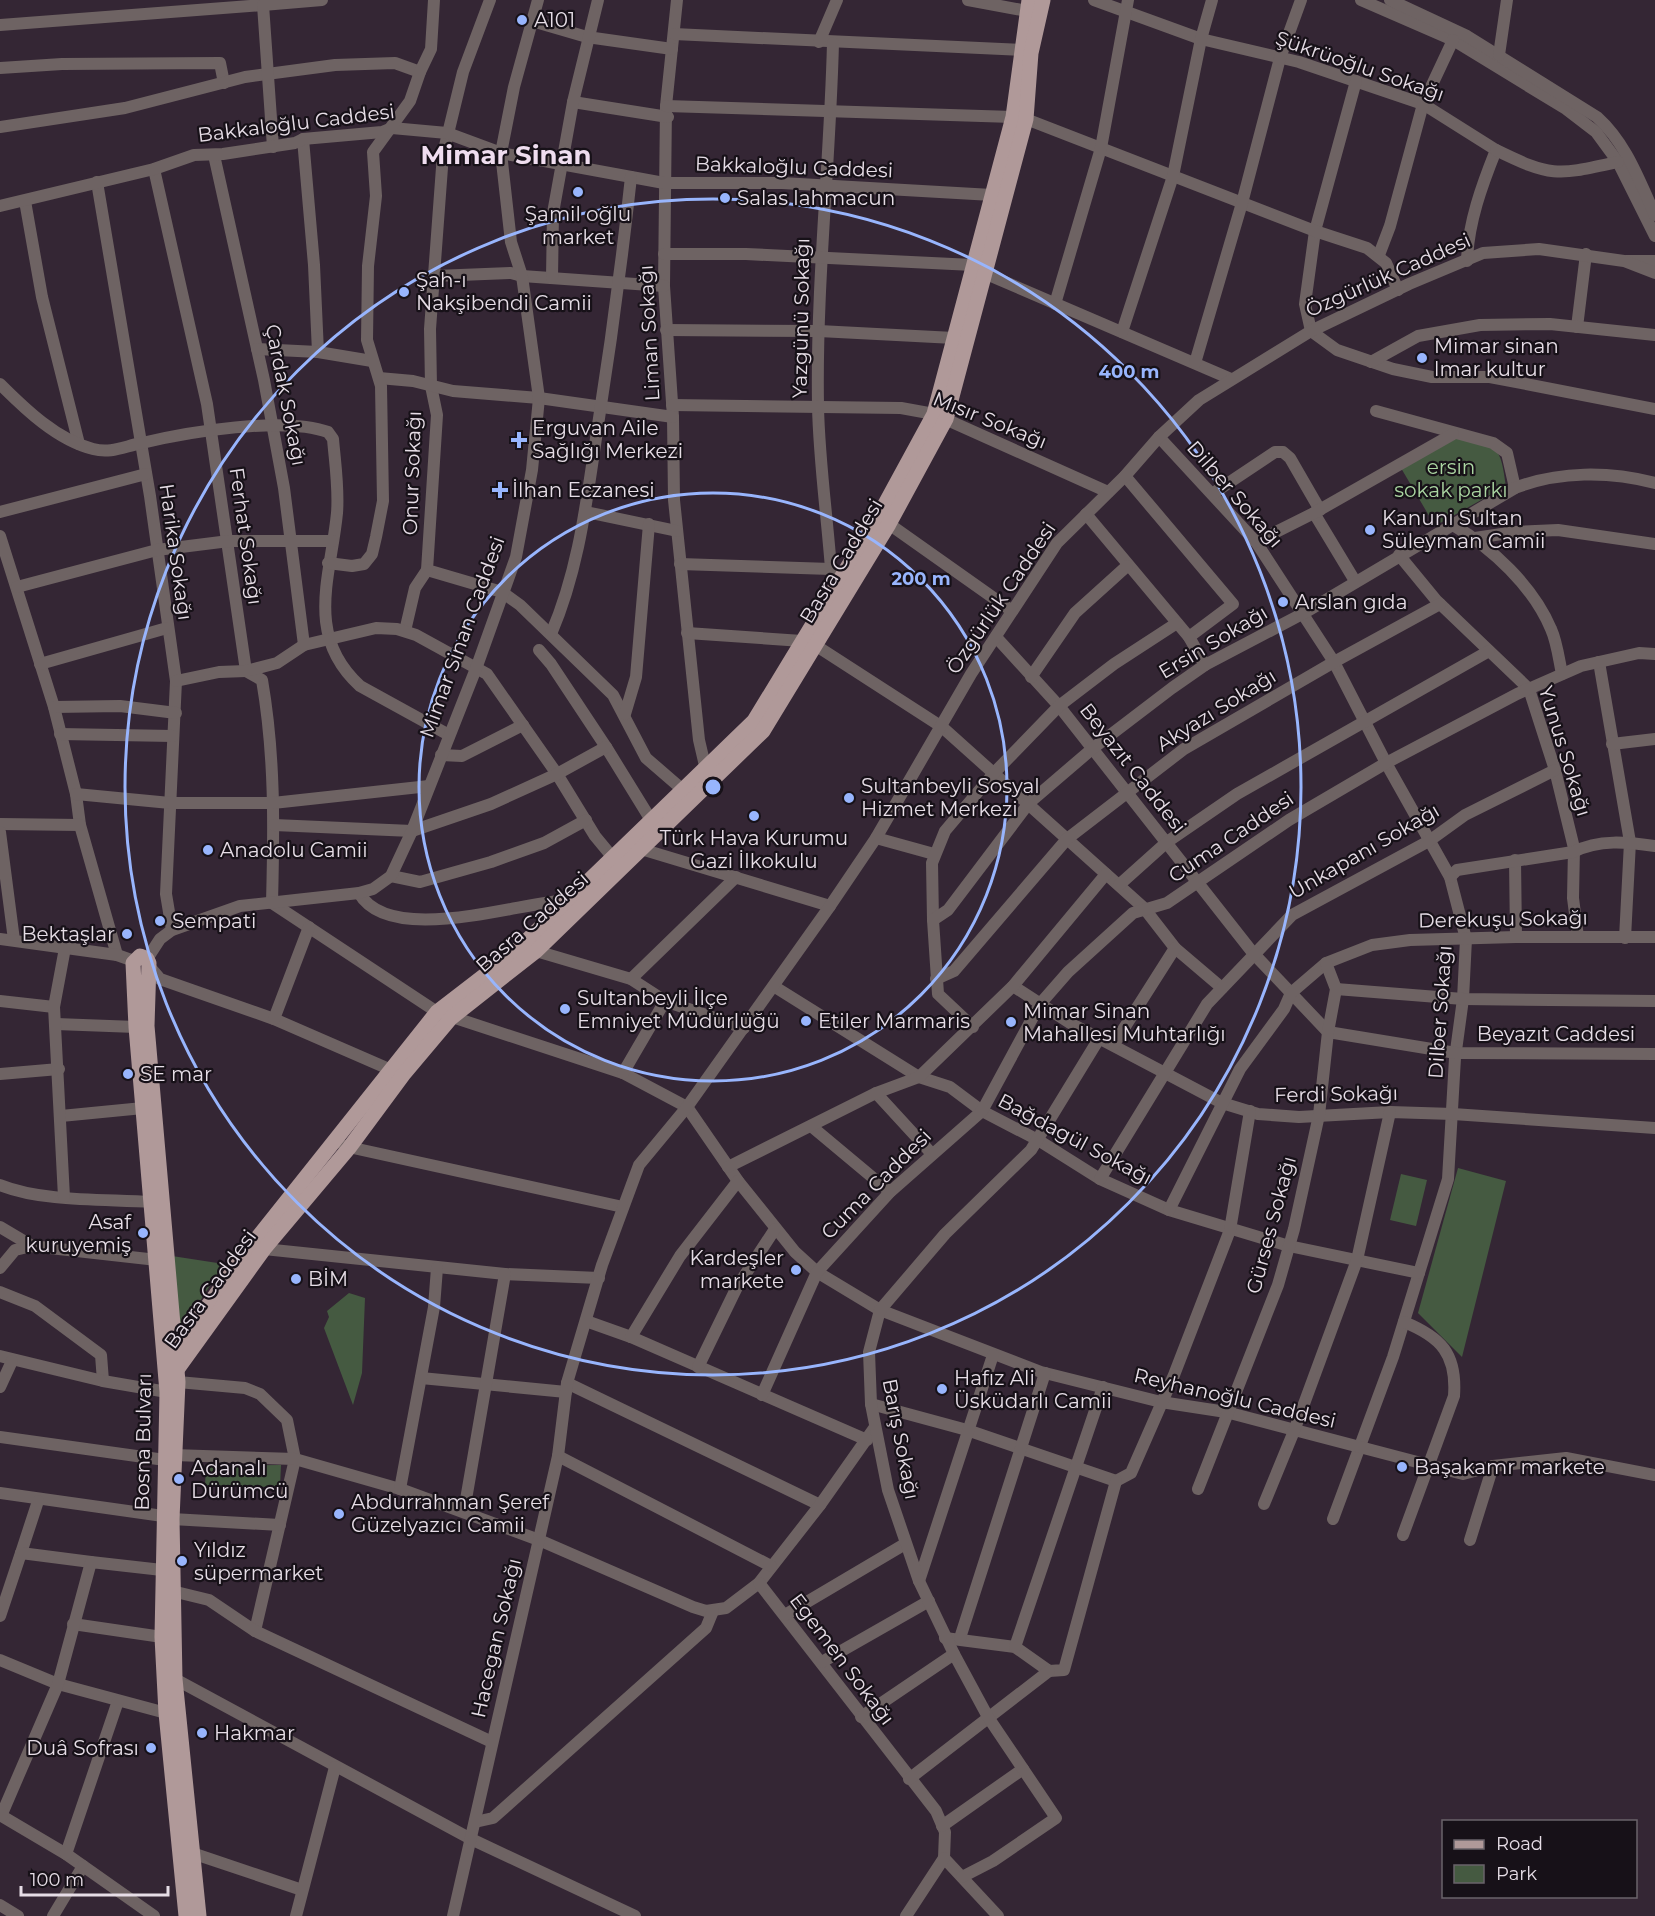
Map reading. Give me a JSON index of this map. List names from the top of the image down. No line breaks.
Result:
{"streets":{"main road":["Basra Caddesi","Bosna Bulvarı"],"street":["Şükrüoğlu Sokağı","Bakkaloğlu Caddesi","Özgürlük Caddesi","Yazgünü Sokağı","Liman Sokağı","Çardak Sokağı","Mısır Sokağı","Onur Sokağı","Dilber Sokağı","Ferhat Sokağı","Harika Sokağı","Mimar Sinan Caddesi","Ersin Sokağı","Akyazı Sokağı","Yunus Sokağı","Beyazıt Caddesi","Cuma Caddesi","Unkapanı Sokağı","Derekuşu Sokağı","Ferdi Sokağı","Bağdagül Sokağı","Gürses Sokağı","Reyhanoğlu Caddesi","Barış Sokağı","Hacegan Sokağı","Egemen Sokağı"]},"crossings":[["Bakkaloğlu Caddesi","Yazgünü Sokağı"],["Bakkaloğlu Caddesi","Liman Sokağı"],["Bakkaloğlu Caddesi","Çardak Sokağı"],["Bakkaloğlu Caddesi","Onur Sokağı"],["Bakkaloğlu Caddesi","Ferhat Sokağı"],["Bakkaloğlu Caddesi","Harika Sokağı"],["Bakkaloğlu Caddesi","Basra Caddesi"],["Bakkaloğlu Caddesi","Mimar Sinan Caddesi"],["Özgürlük Caddesi","Mısır Sokağı"],["Özgürlük Caddesi","Dilber Sokağı"],["Özgürlük Caddesi","Beyazıt Caddesi"],["Özgürlük Caddesi","Bağdagül Sokağı"],["Özgürlük Caddesi","Reyhanoğlu Caddesi"],["Özgürlük Caddesi","Hacegan Sokağı"],["Yazgünü Sokağı","Mısır Sokağı"],["Yazgünü Sokağı","Basra Caddesi"],["Liman Sokağı","Mısır Sokağı"],["Liman Sokağı","Basra Caddesi"],["Mısır Sokağı","Onur Sokağı"],["Mısır Sokağı","Basra Caddesi"],["Mısır Sokağı","Mimar Sinan Caddesi"],["Dilber Sokağı","Ersin Sokağı"],["Dilber Sokağı","Akyazı Sokağı"],["Dilber Sokağı","Beyazıt Caddesi"],["Dilber Sokağı","Cuma Caddesi"],["Dilber Sokağı","Unkapanı Sokağı"],["Dilber Sokağı","Derekuşu Sokağı"],["Dilber Sokağı","Ferdi Sokağı"],["Dilber Sokağı","Bağdagül Sokağı"],["Dilber Sokağı","Reyhanoğlu Caddesi"],["Basra Caddesi","Reyhanoğlu Caddesi"],["Basra Caddesi","Bosna Bulvarı"],["Ersin Sokağı","Yunus Sokağı"],["Ersin Sokağı","Beyazıt Caddesi"],["Akyazı Sokağı","Yunus Sokağı"],["Akyazı Sokağı","Beyazıt Caddesi"],["Yunus Sokağı","Cuma Caddesi"],["Yunus Sokağı","Unkapanı Sokağı"],["Yunus Sokağı","Derekuşu Sokağı"],["Beyazıt Caddesi","Cuma Caddesi"],["Beyazıt Caddesi","Unkapanı Sokağı"],["Beyazıt Caddesi","Derekuşu Sokağı"],["Beyazıt Caddesi","Gürses Sokağı"],["Cuma Caddesi","Ferdi Sokağı"],["Cuma Caddesi","Bağdagül Sokağı"],["Cuma Caddesi","Reyhanoğlu Caddesi"],["Unkapanı Sokağı","Ferdi Sokağı"],["Unkapanı Sokağı","Bağdagül Sokağı"],["Derekuşu Sokağı","Ferdi Sokağı"],["Derekuşu Sokağı","Bağdagül Sokağı"],["Ferdi Sokağı","Gürses Sokağı"],["Ferdi Sokağı","Barış Sokağı"],["Bağdagül Sokağı","Gürses Sokağı"],["Bağdagül Sokağı","Barış Sokağı"],["Gürses Sokağı","Reyhanoğlu Caddesi"],["Reyhanoğlu Caddesi","Barış Sokağı"],["Reyhanoğlu Caddesi","Hacegan Sokağı"]],"districts":["Mimar Sinan"],"parks":["ersin sokak parkı"],"places":{"other":["A101","Şamil oğlu market","Salas lahmacun","Şah-ı Nakşibendi Camii","Mimar sinan lmar kultur","Kanuni Sultan Süleyman Camii","Arslan gıda","Sultanbeyli Sosyal Hizmet Merkezi","Türk Hava Kurumu Gazi İlkokulu","Anadolu Camii","Sempati","Bektaşlar","Sultanbeyli İlçe Emniyet Müdürlüğü","Etiler Marmaris","Mimar Sinan Mahallesi Muhtarlığı","SE mar","Asaf kuruyemiş","Kardeşler markete","BİM","Hafız Ali Üsküdarlı Camii","Başakamr markete","Adanalı Dürümcü","Abdurrahman Şeref Güzelyazıcı Camii","Yıldız süpermarket","Hakmar","Duâ Sofrası"],"health":["Erguvan Aile Sağlığı Merkezi","İlhan Eczanesi"]},"legend":["Road","Park"],"scale_bar":"100 m","rings":["400 m","200 m"]}
